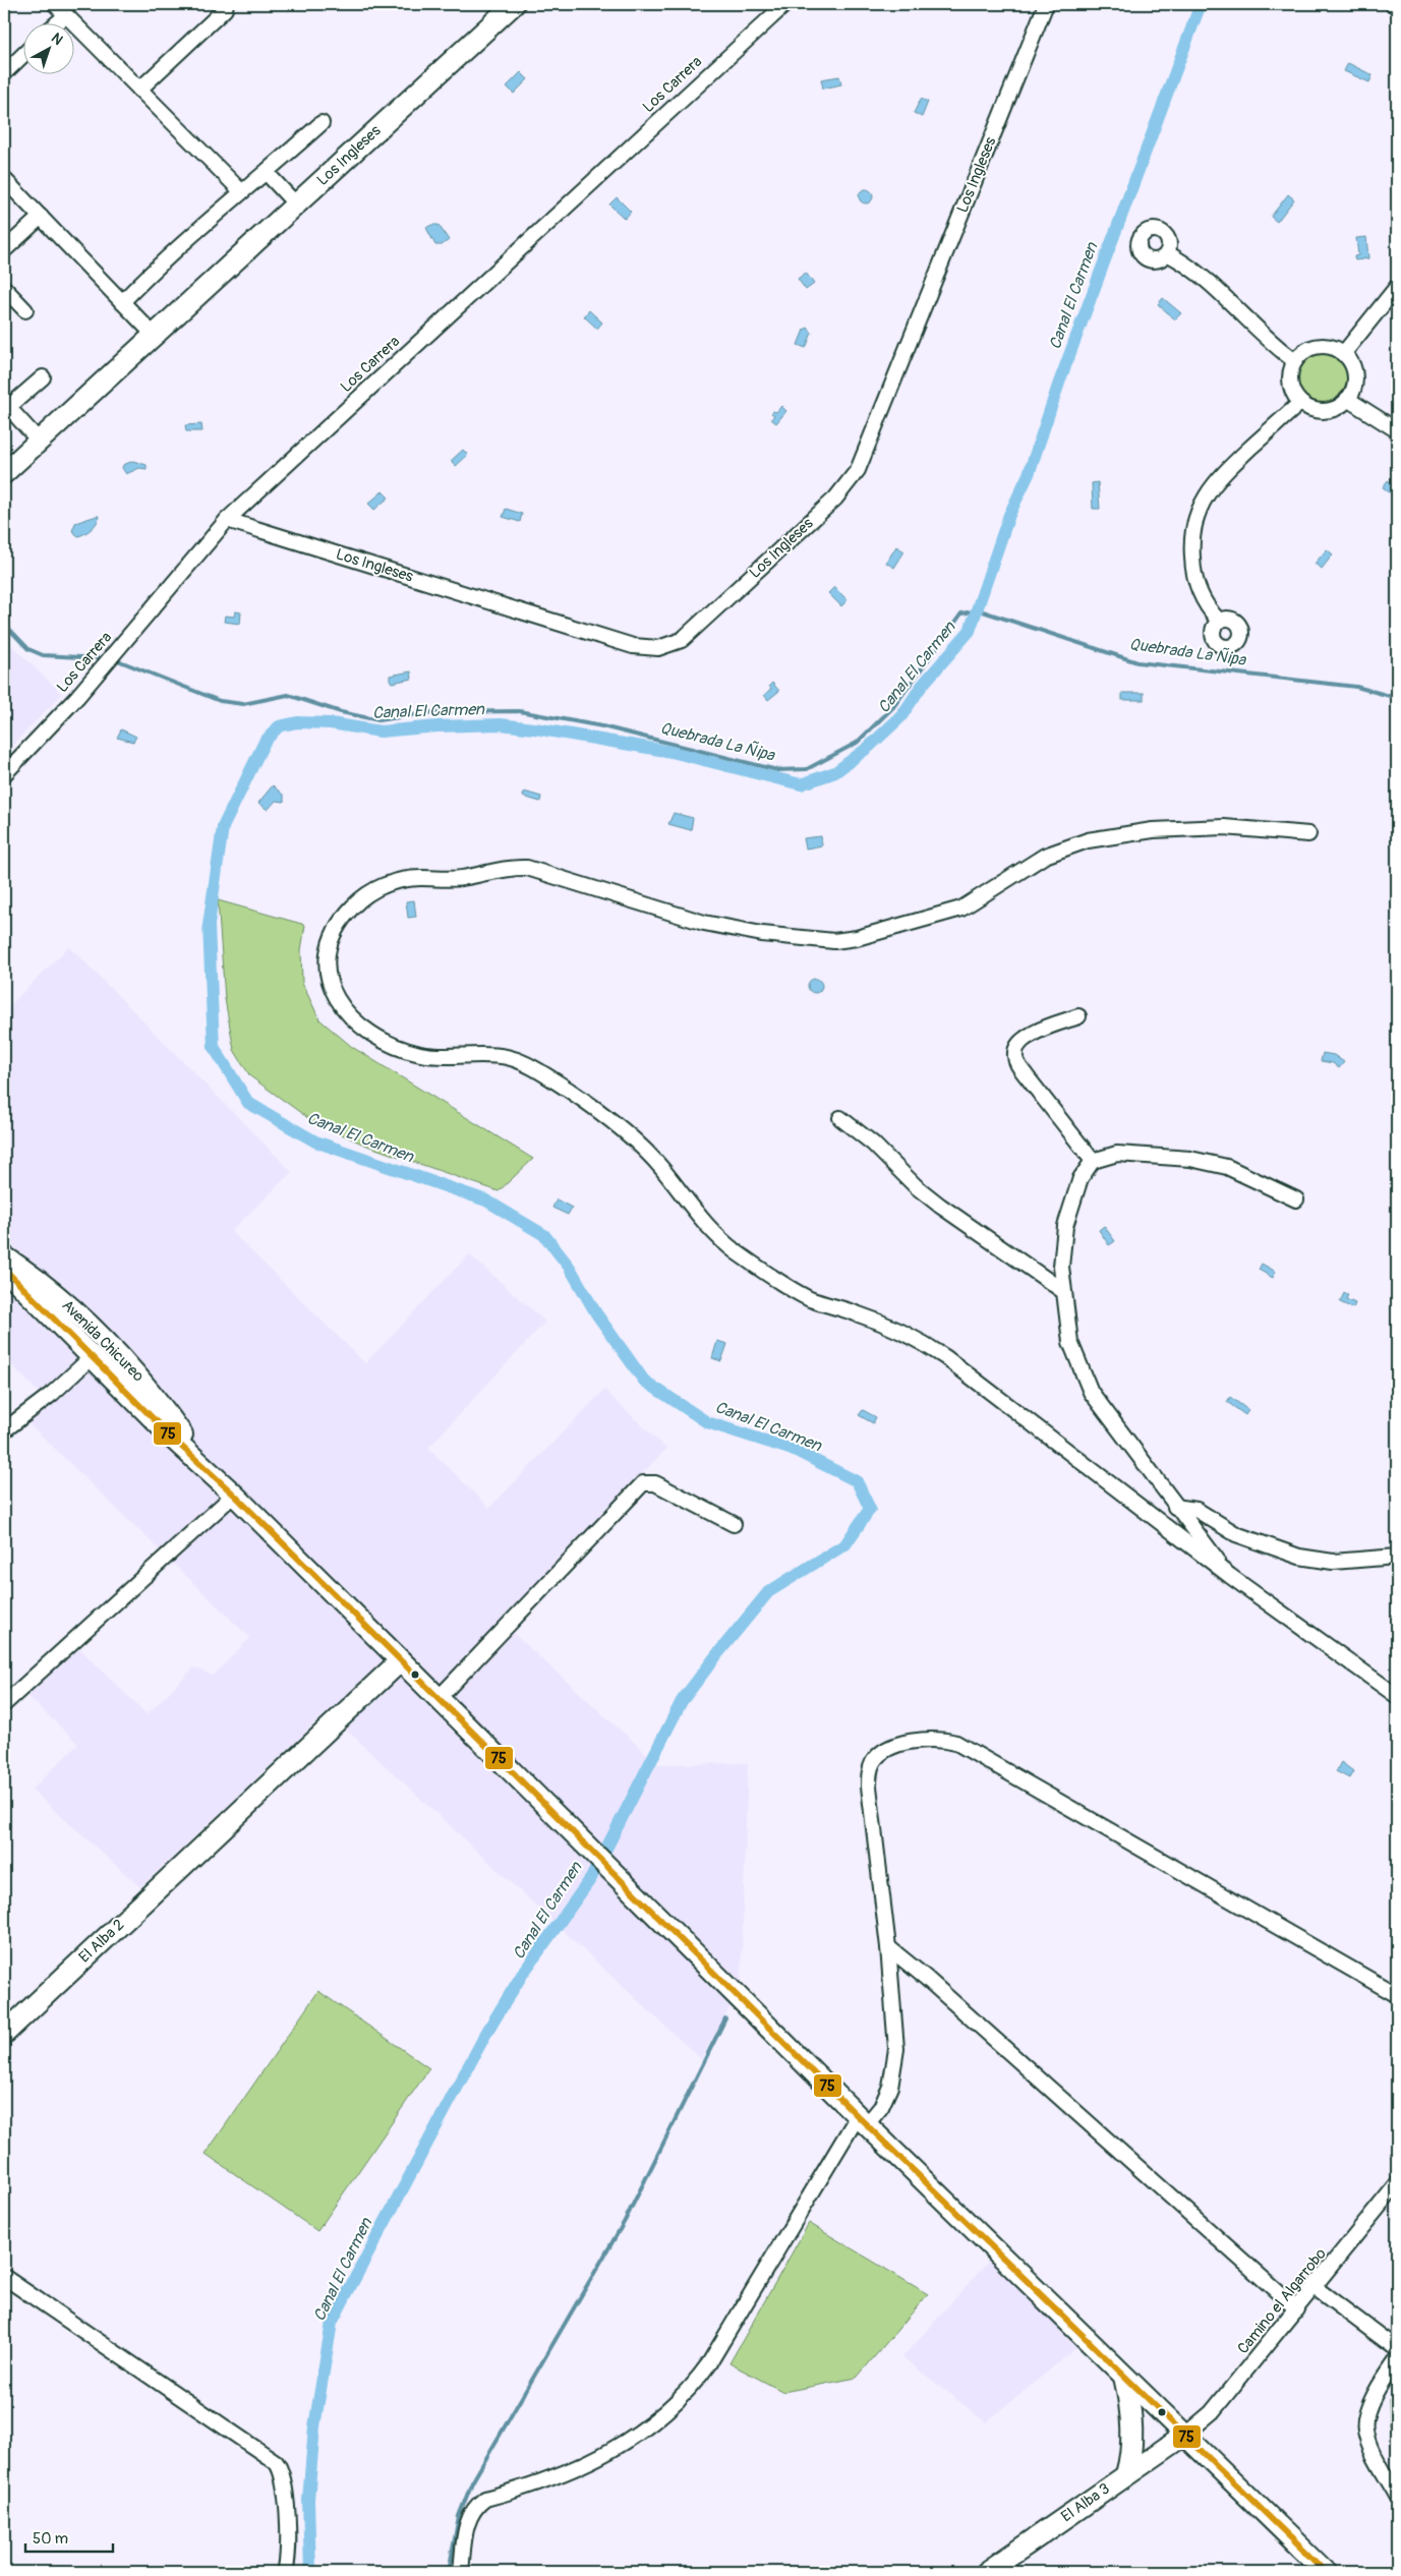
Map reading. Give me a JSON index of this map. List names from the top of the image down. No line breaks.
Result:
{"streets":{"main road":["Los Ingleses","Avenida Chicureo","El Alba 2","El Alba 3"],"street":["Los Carrera","Camino el Algarrobo"]},"crossings":[["Los Carrera","Los Ingleses"],["Avenida Chicureo","El Alba 2"],["Avenida Chicureo","Camino el Algarrobo"],["Avenida Chicureo","El Alba 3"],["Camino el Algarrobo","El Alba 3"]],"water":["Canal El Carmen","Quebrada La Ñipa"],"lines":["transit line 75"],"scale_bar":"50 m","north":"top right"}
